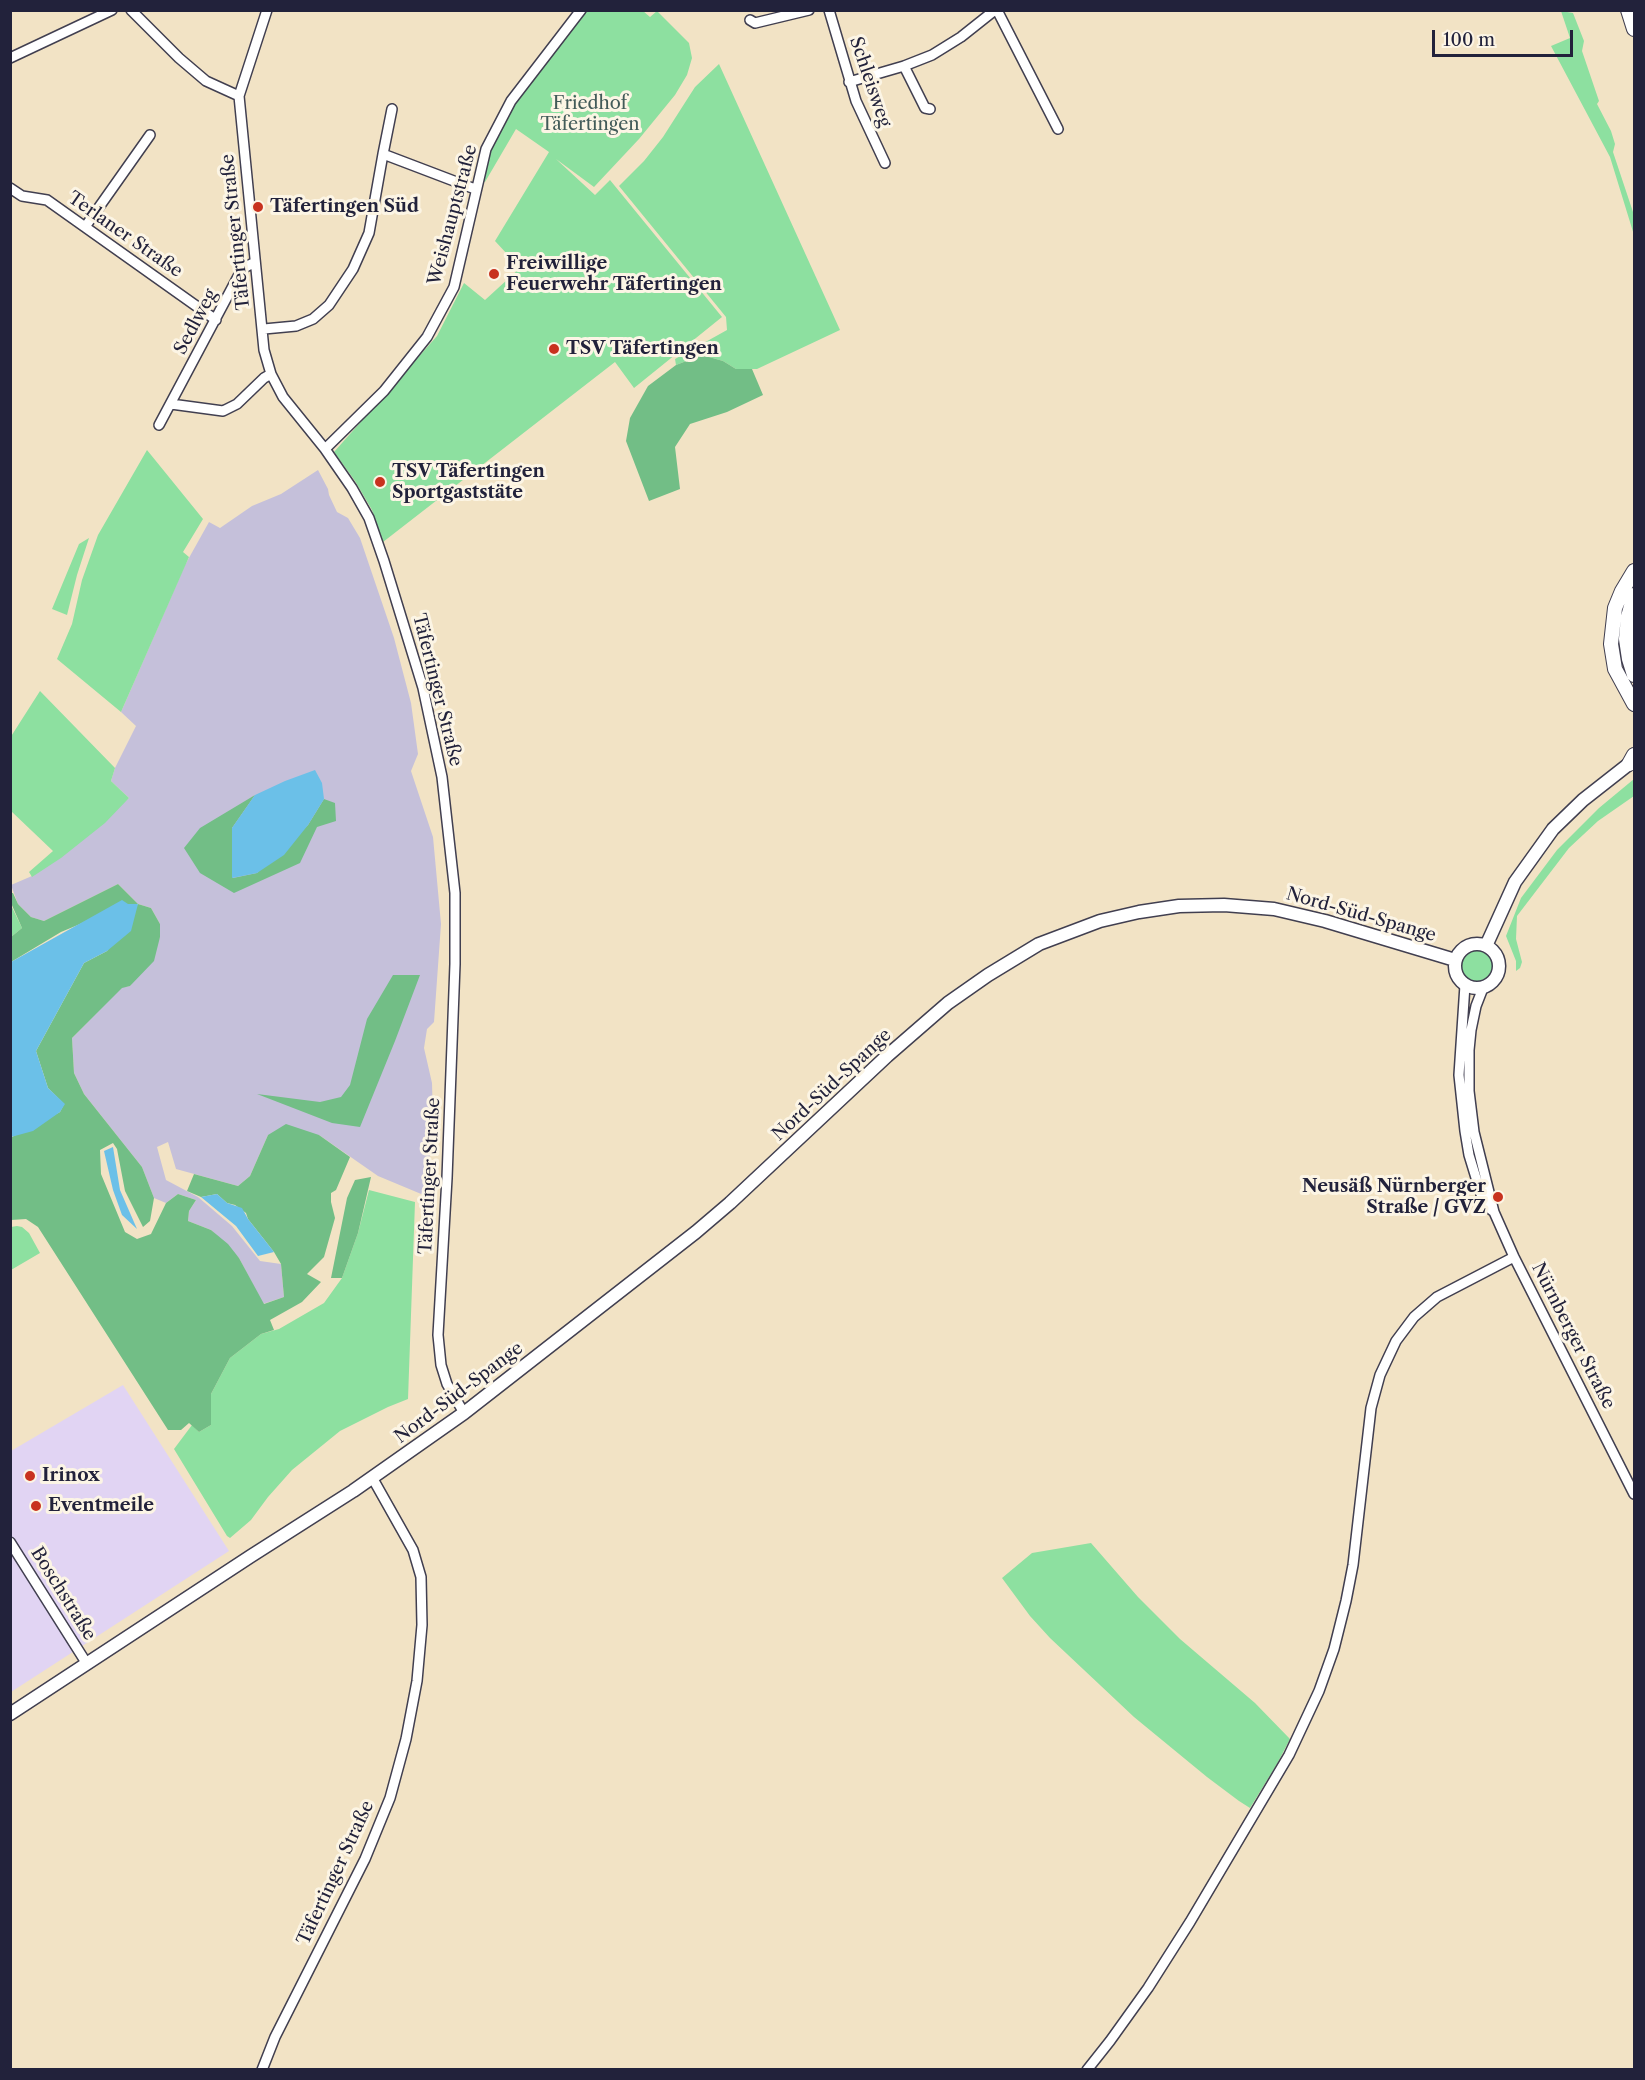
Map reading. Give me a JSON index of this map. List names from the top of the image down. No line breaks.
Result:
{"streets":{"main road":["Nord-Süd-Spange"],"street":["Schleisweg","Weishauptstraße","Täfertinger Straße","Terlaner Straße","Sedlweg","Nürnberger Straße","Boschstraße"]},"crossings":[["Weishauptstraße","Täfertinger Straße"],["Täfertinger Straße","Sedlweg"],["Täfertinger Straße","Nord-Süd-Spange"],["Terlaner Straße","Sedlweg"],["Nord-Süd-Spange","Boschstraße"]],"parks":["Friedhof Täfertingen"],"places":["Täfertingen Süd","Freiwillige Feuerwehr Täfertingen","TSV Täfertingen","TSV Täfertingen Sportgaststäte","Neusäß Nürnberger Straße / GVZ","Irinox","Eventmeile"],"scale_bar":"100 m"}
